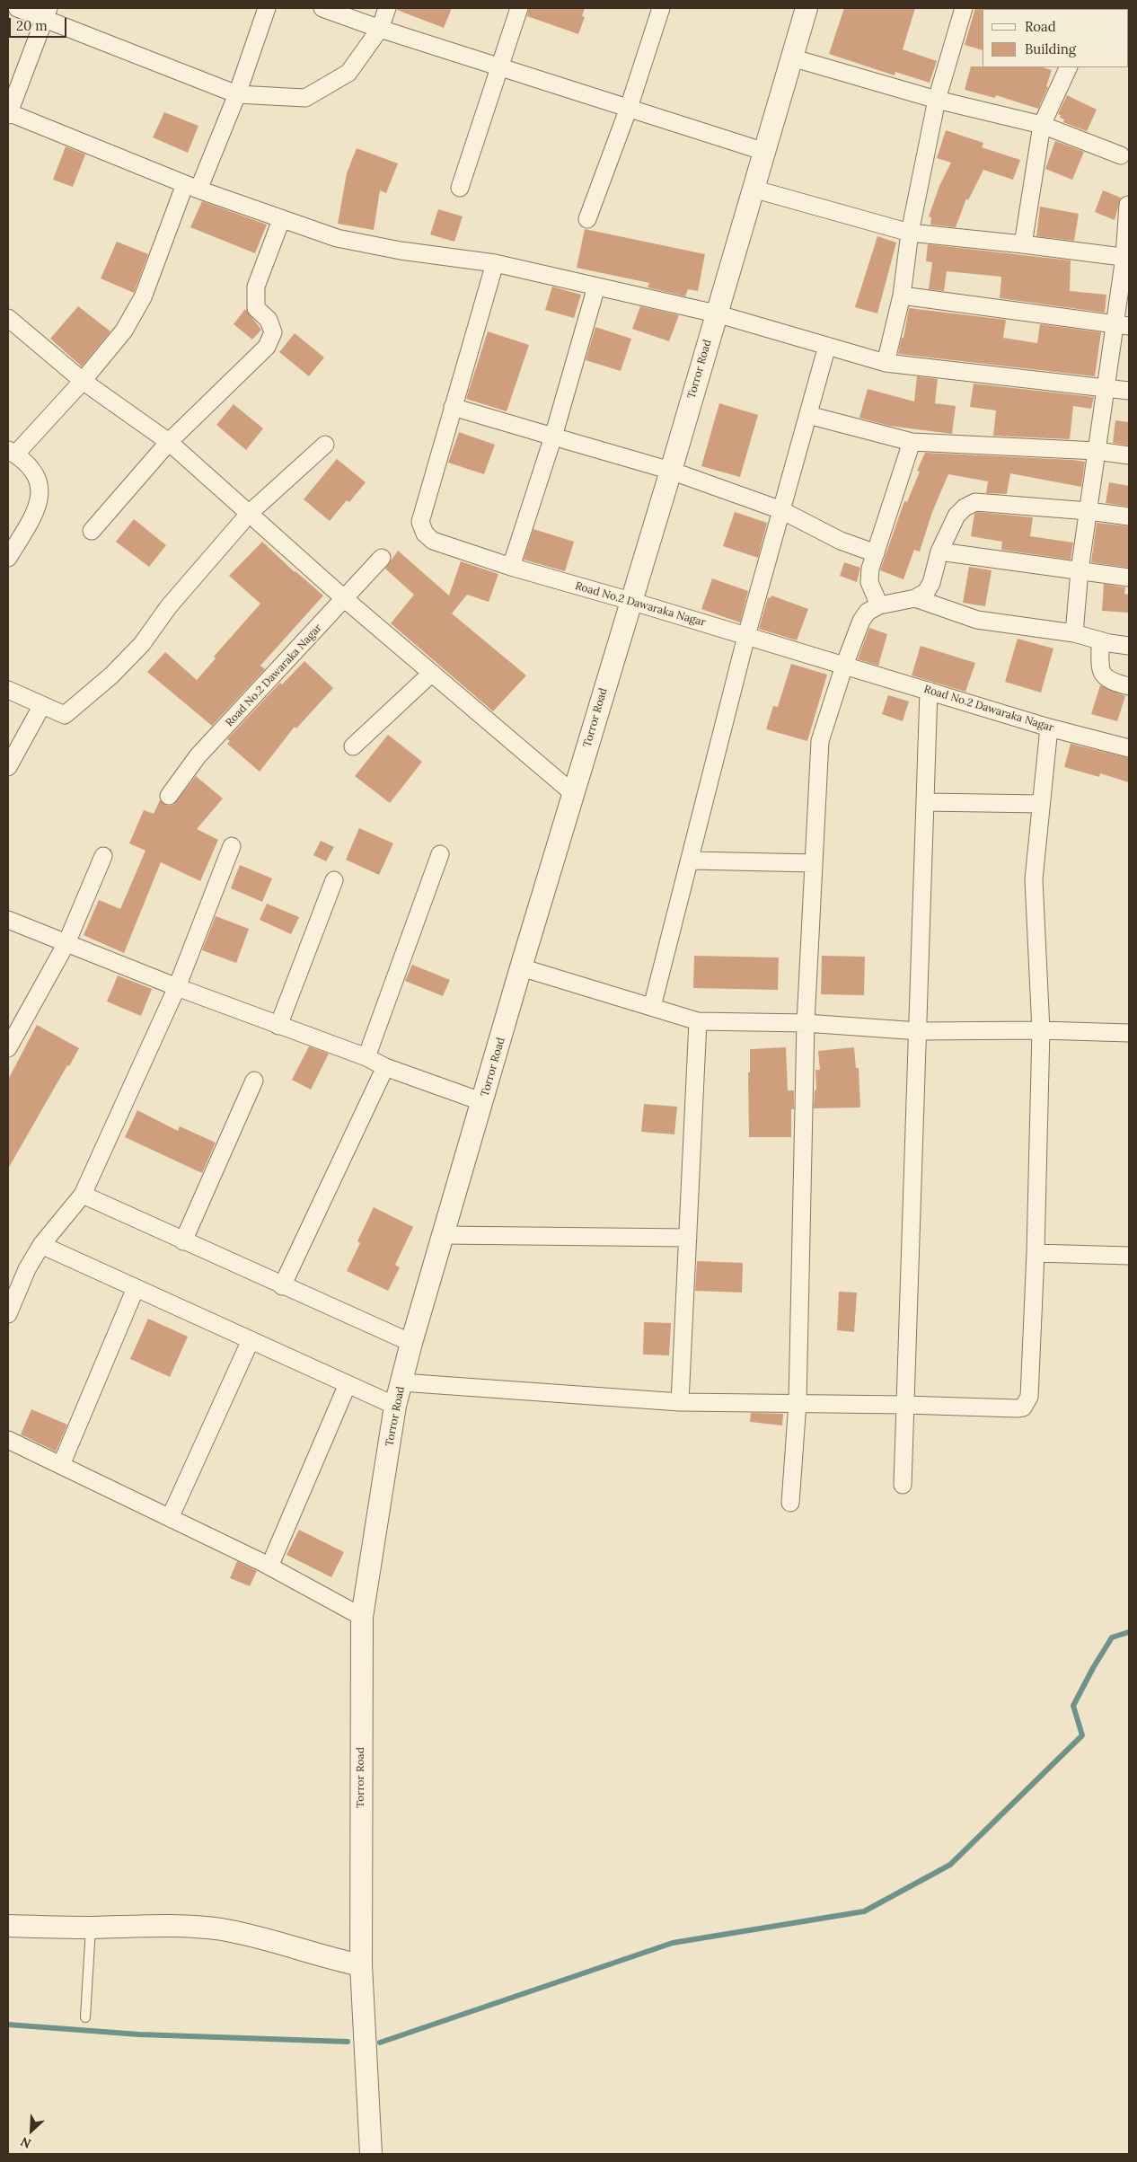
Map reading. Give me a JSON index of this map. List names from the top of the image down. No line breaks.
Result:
{"streets":{"street":["Torror Road","Road No.2 Dawaraka Nagar"]},"crossings":[["Torror Road","Road No.2 Dawaraka Nagar"]],"legend":["Road","Building"],"scale_bar":"20 m","north":"bottom left"}
